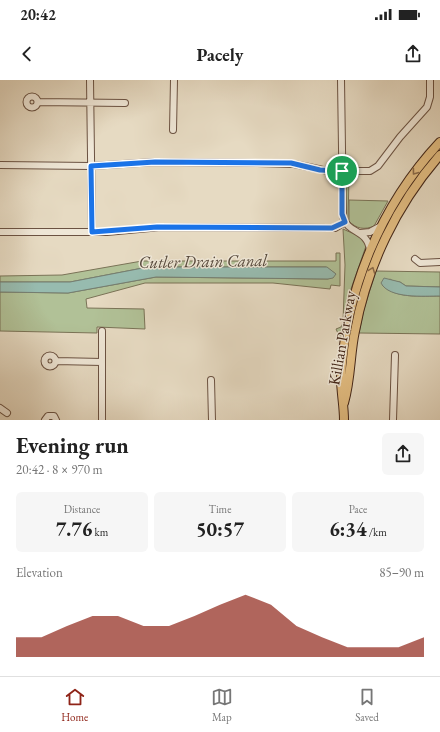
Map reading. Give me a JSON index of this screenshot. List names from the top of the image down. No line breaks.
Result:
{"streets":{"main road":["Killian Parkway"]},"water":["Cutler Drain Canal"],"page":{"status":"20:42","header":"Pacely","heading":["Evening run","20:42 · 8 × 970 m"],"stats":[["Distance","7.76 km"],["Time","50:57"],["Pace","6:34 /km"]],"chart":["Elevation","85–90 m"],"tabs":["Home","Map","Saved"]}}
